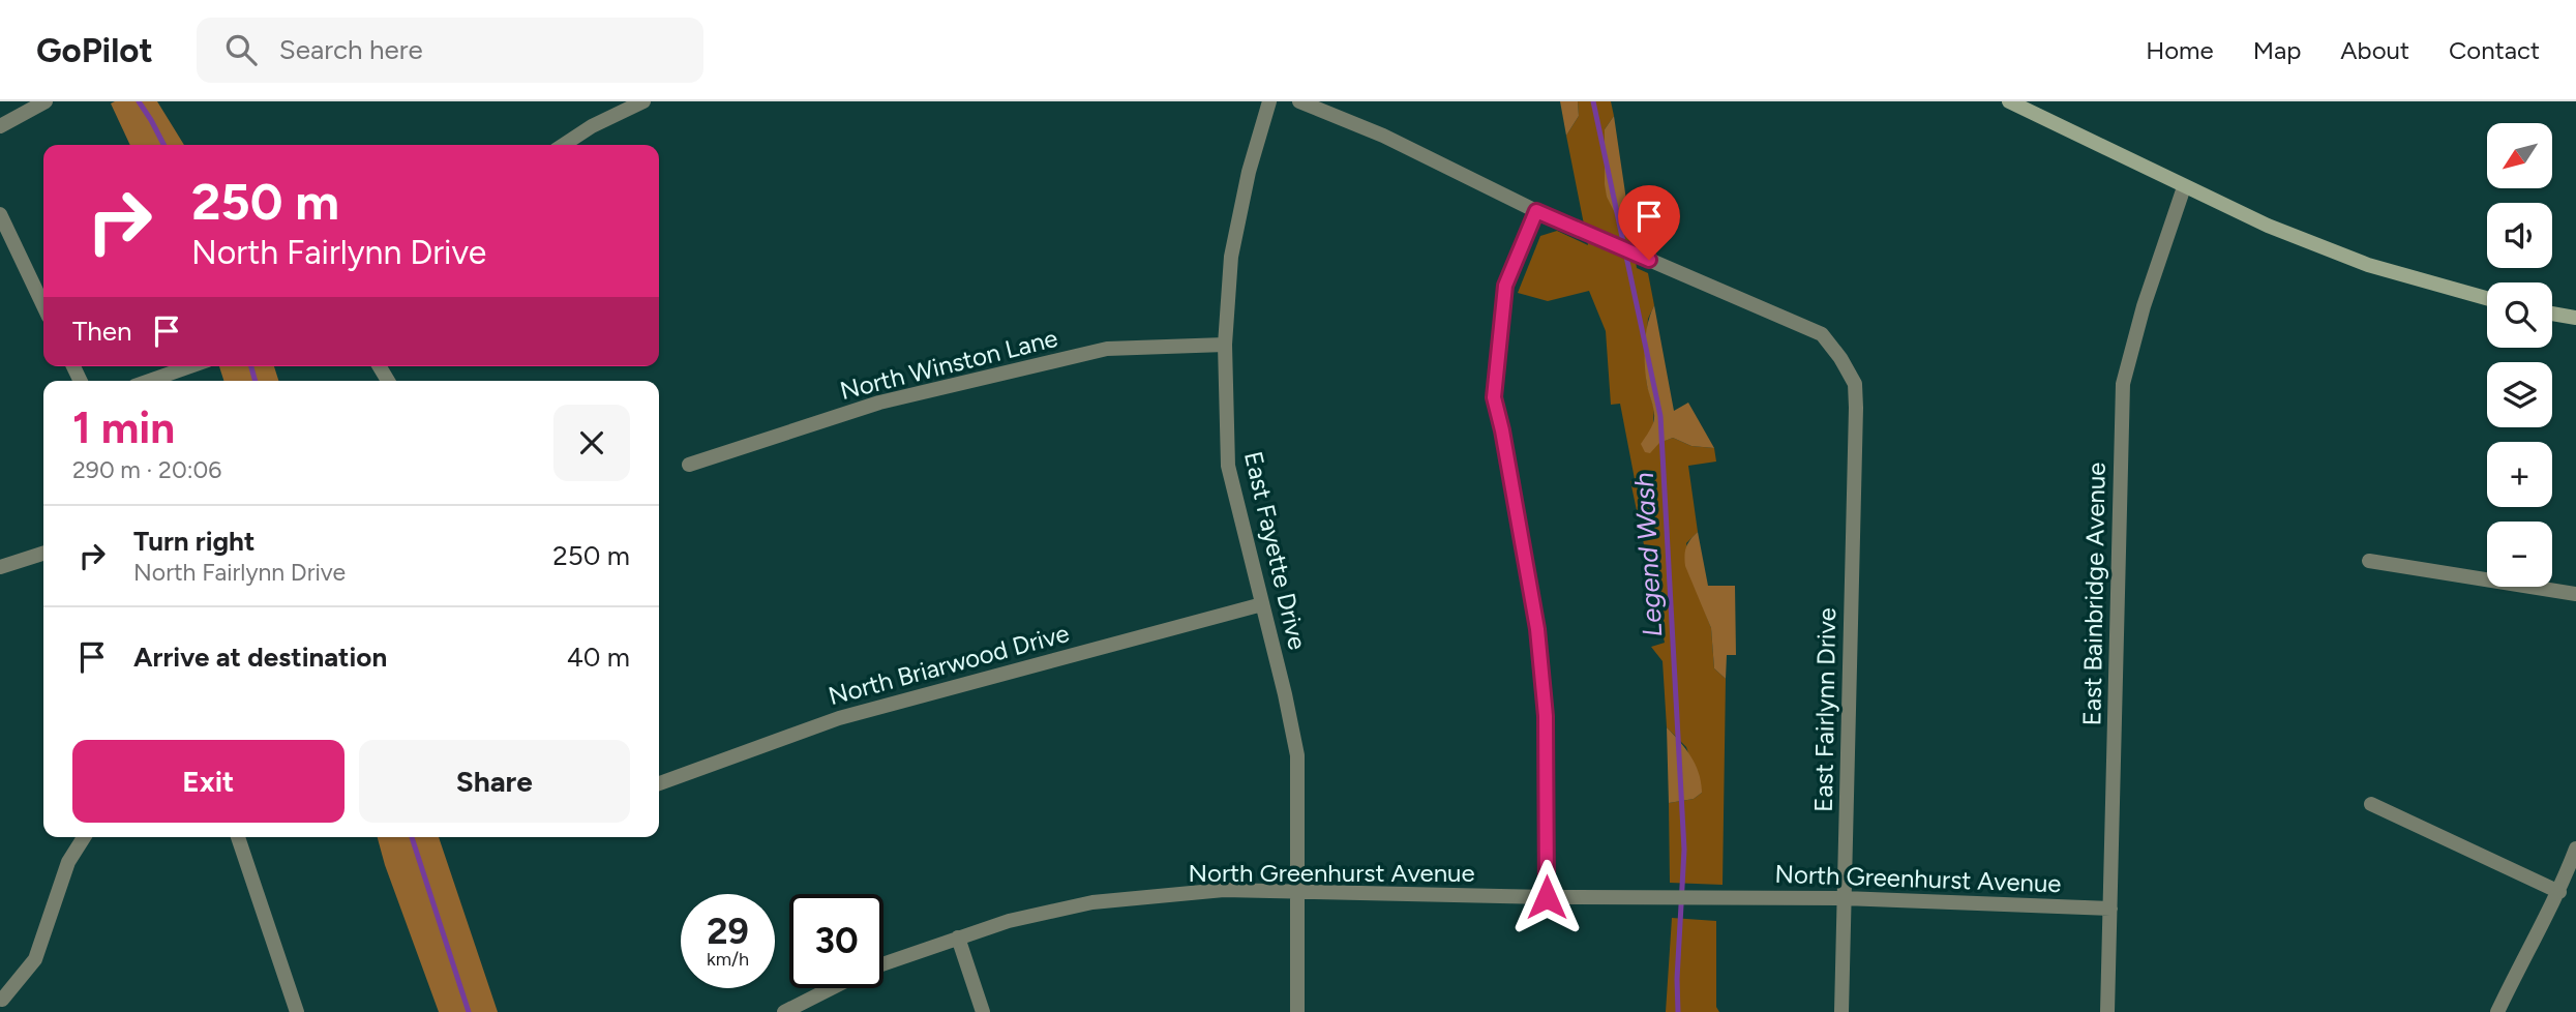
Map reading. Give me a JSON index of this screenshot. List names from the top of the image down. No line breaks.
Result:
{"streets":{"street":["North Winston Lane","East Fayette Drive","East Bainbridge Avenue","North Briarwood Drive","East Fairlynn Drive","North Greenhurst Avenue"]},"crossings":[["North Winston Lane","East Fayette Drive"],["East Fayette Drive","North Briarwood Drive"],["East Fayette Drive","North Greenhurst Avenue"],["East Bainbridge Avenue","North Greenhurst Avenue"],["East Fairlynn Drive","North Greenhurst Avenue"]],"water":["Legend Wash"],"north":"bottom left","page":{"header":"GoPilot","search":"Search here","nav":["Home","Map","About","Contact"],"map_buttons":["+","−"],"turn":["250 m","North Fairlynn Drive"],"then":"Then","heading":["1 min","290 m · 20:06"],"list":[{"name":"Turn right","note":"North Fairlynn Drive","value":"250 m"},{"name":"Arrive at destination","value":"40 m"}],"buttons":["Exit","Share"],"speed":"29 km/h","limit":"30"}}
